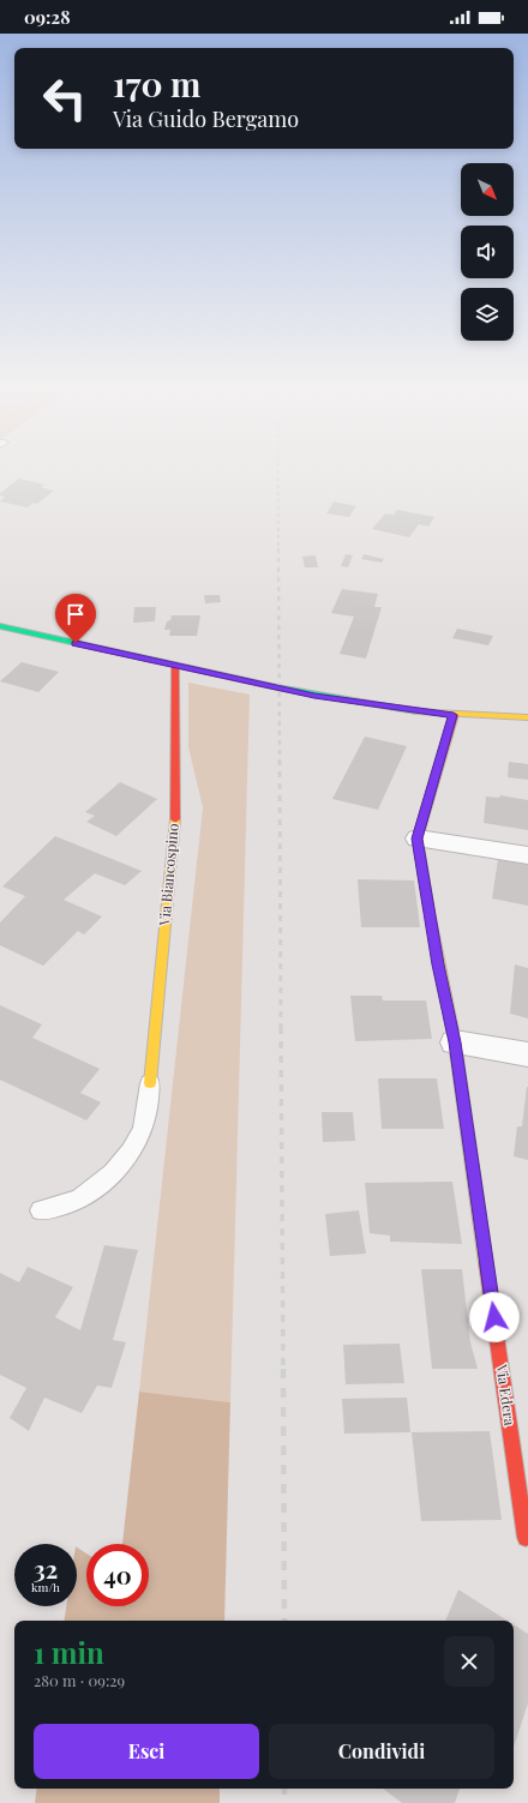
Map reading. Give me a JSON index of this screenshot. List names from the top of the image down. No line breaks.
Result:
{"streets":{"street":["Via Biancospino","Via Edera"]},"north":"bottom right","page":{"status":"09:28","turn":["170 m","Via Guido Bergamo"],"speed":"32 km/h","limit":"40","heading":["1 min","280 m · 09:29"],"buttons":["Esci","Condividi"]}}
